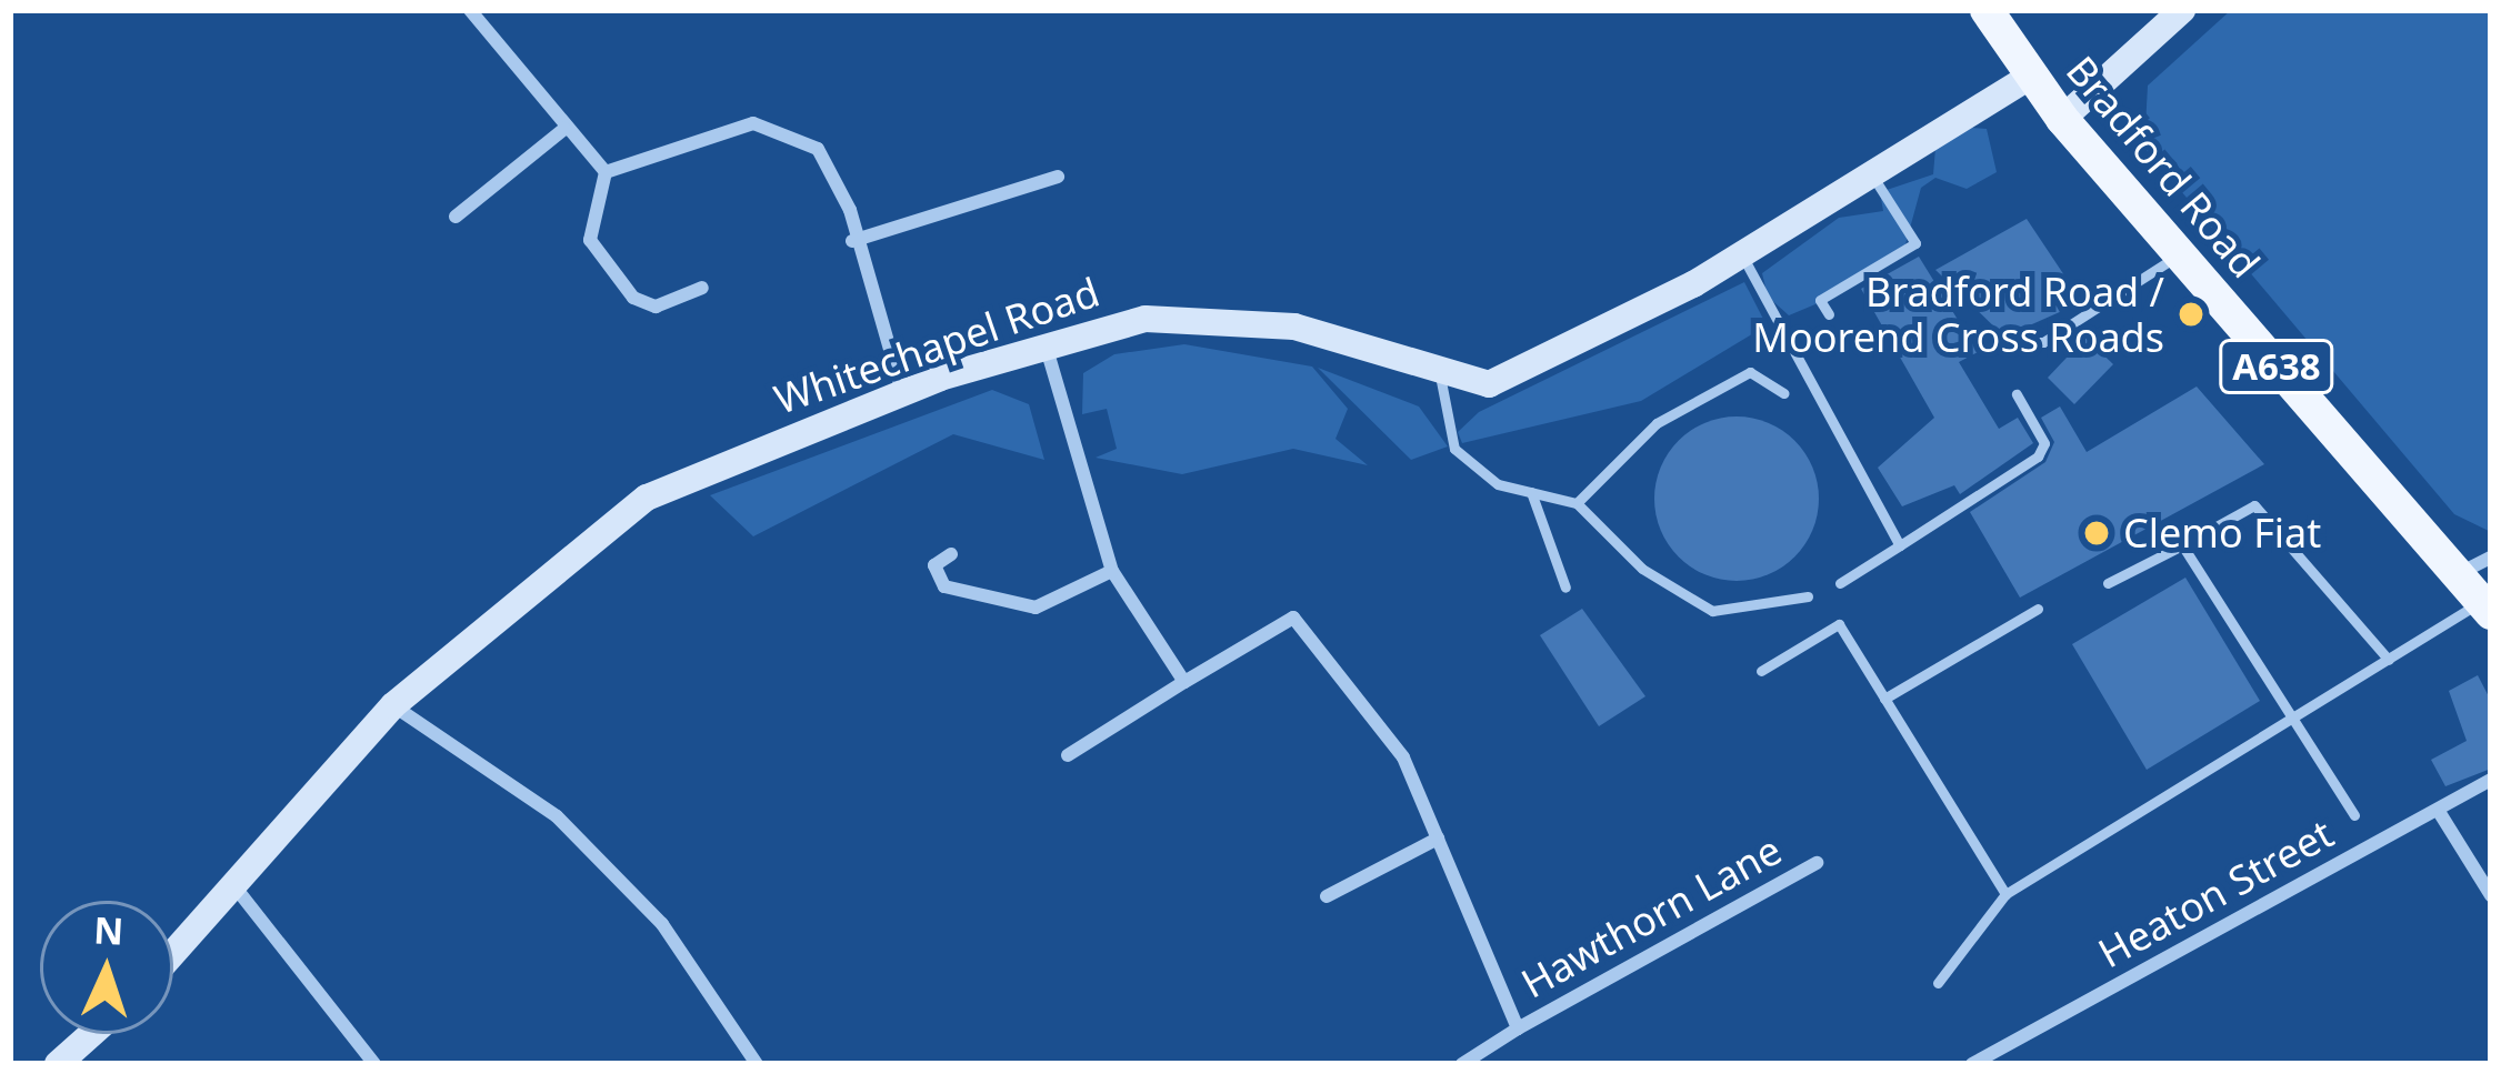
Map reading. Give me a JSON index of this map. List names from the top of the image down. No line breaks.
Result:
{"streets":{"main road":["Bradford Road","A638"],"street":["Whitechapel Road","Heaton Street","Hawthorn Lane"]},"crossings":[["Bradford Road","Whitechapel Road"]],"places":["Bradford Road / Moorend Cross Roads","Clemo Fiat"],"north":"top"}
